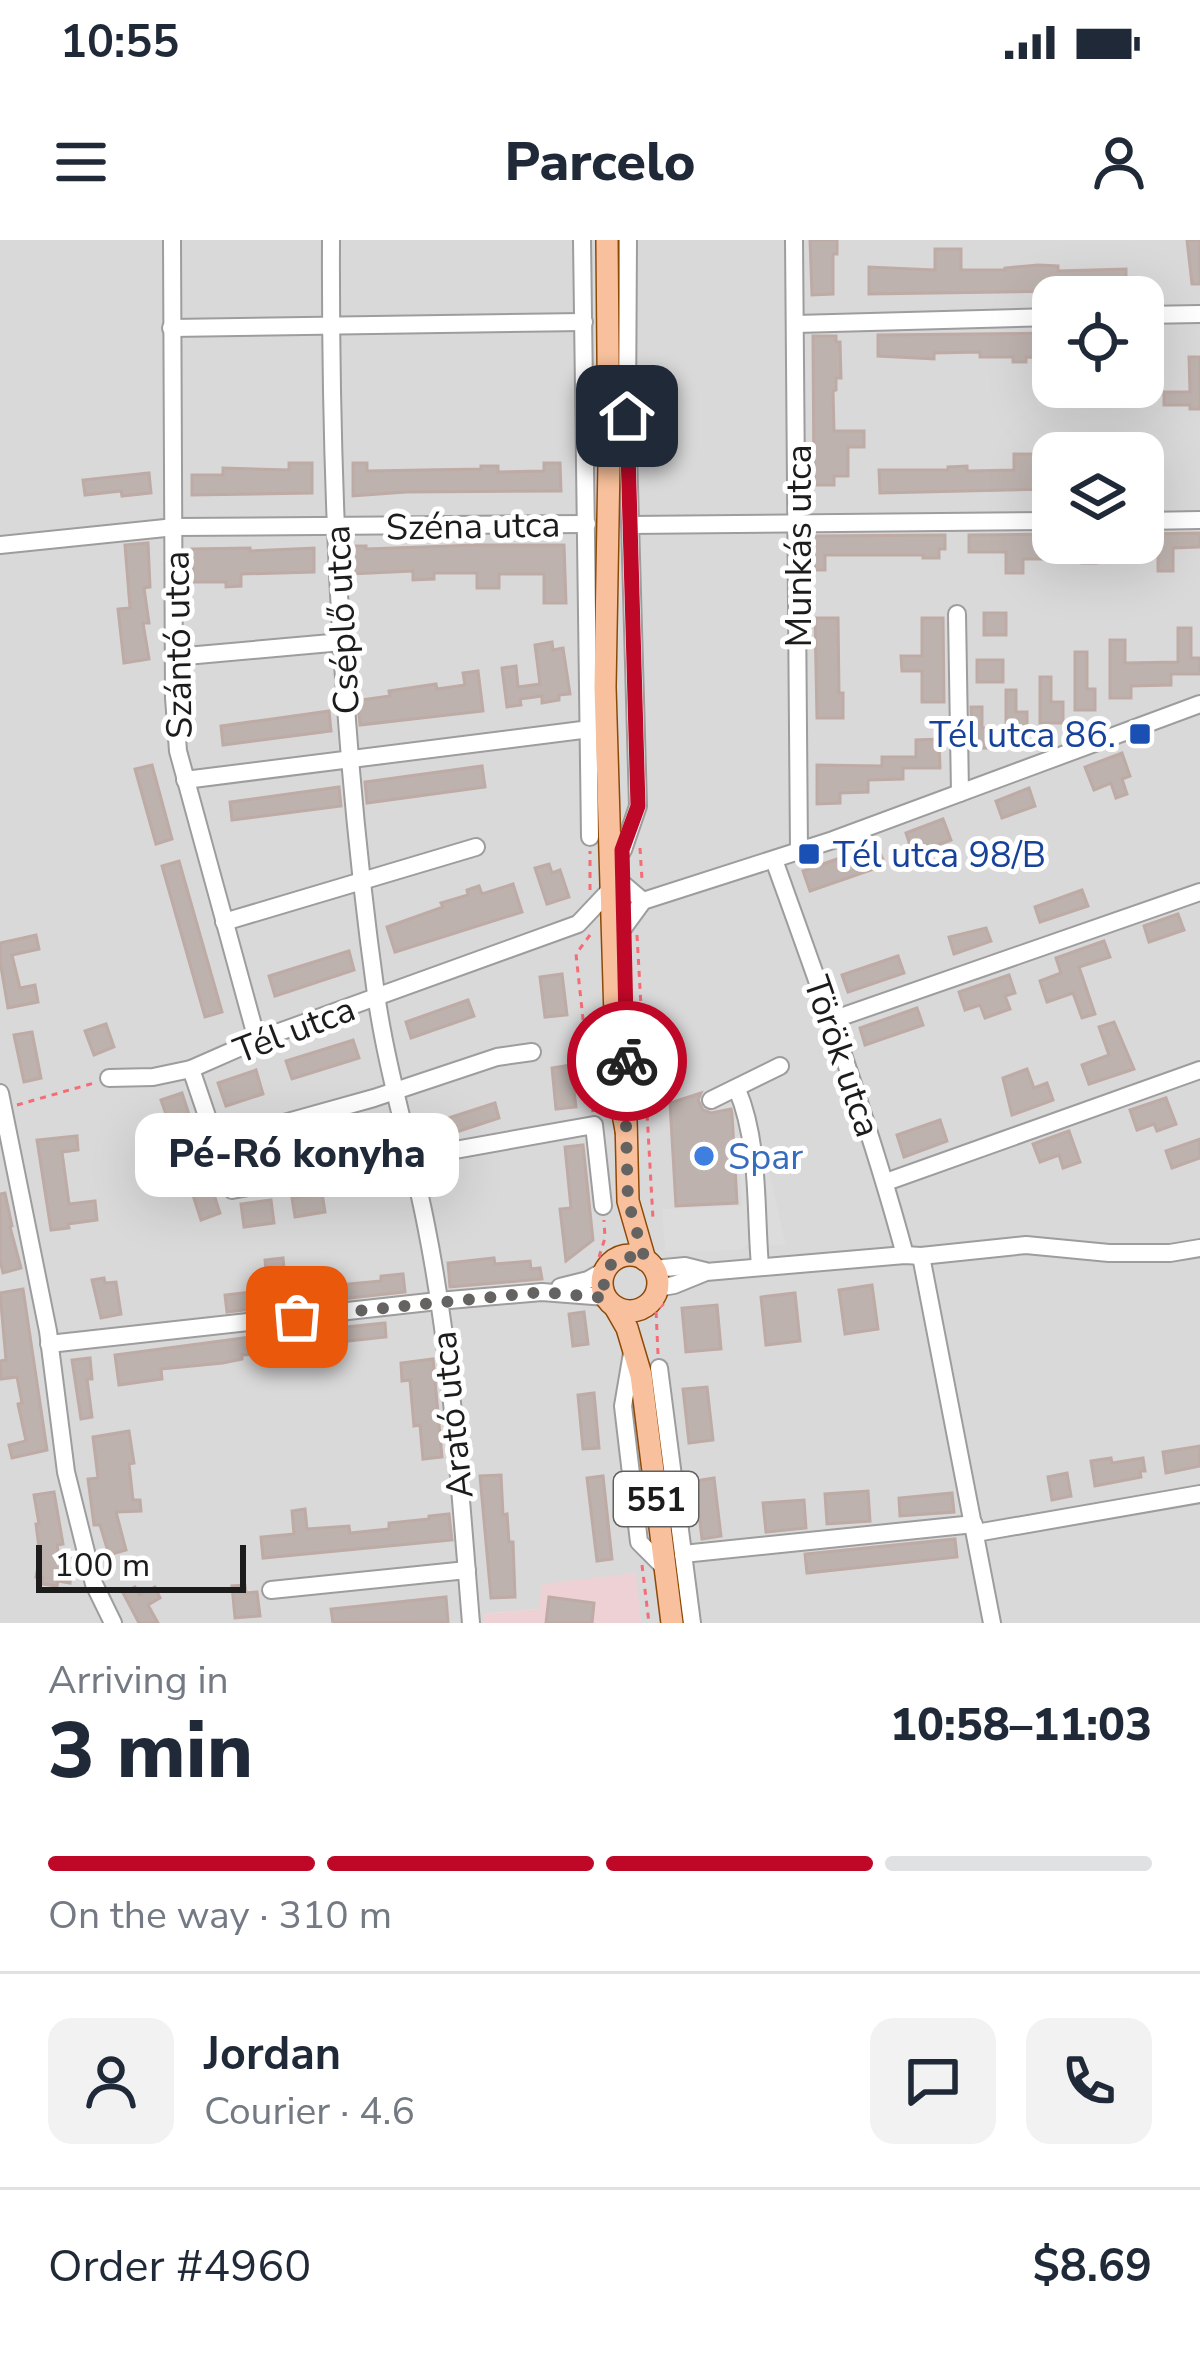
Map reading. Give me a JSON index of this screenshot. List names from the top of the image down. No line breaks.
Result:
{"streets":{"main road":["551"],"street":["Széna utca","Munkás utca","Cséplő utca","Szántó utca","Tél utca","Török utca","Arató utca"]},"crossings":[["Széna utca","Cséplő utca"],["Széna utca","Szántó utca"],["Cséplő utca","Tél utca"],["Cséplő utca","Arató utca"],["Szántó utca","Tél utca"],["Tél utca","Arató utca"],["Tél utca","551"]],"places":{"transit":["Tél utca 86.","Tél utca 98/B"],"other":["Spar","Pé-Ró konyha"]},"scale_bar":"100 m","page":{"status":"10:55","header":"Parcelo","bubble":"Pé-Ró konyha","scale":"100 m","heading":["3 min","Arriving in","10:58–11:03"],"panel":["Jordan","Courier · 4.6","Order #4960","$8.69"],"bar":"On the way · 310 m"}}
